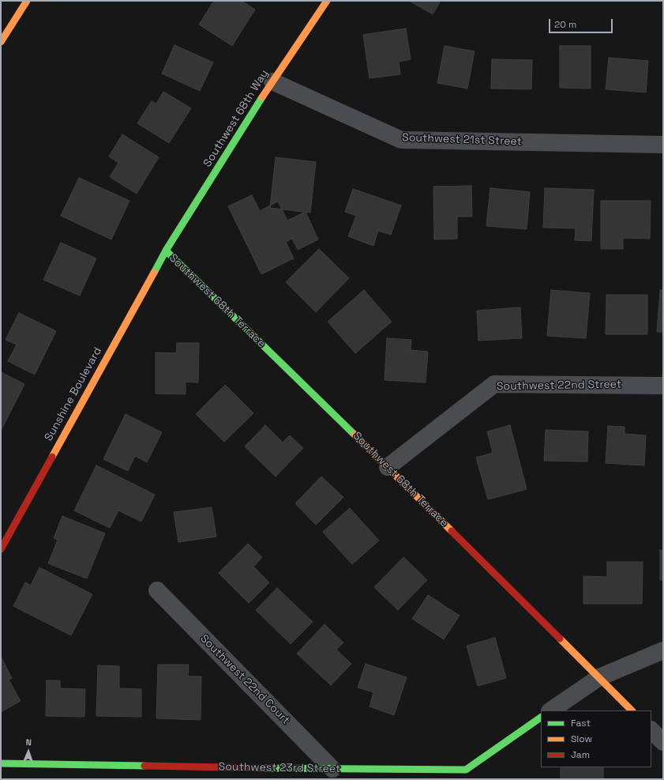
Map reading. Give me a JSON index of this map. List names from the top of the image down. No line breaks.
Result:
{"streets":{"main road":["Southwest 68th Way","Southwest 68th Terrace","Sunshine Boulevard","Southwest 23rd Street"],"street":["Southwest 21st Street","Southwest 22nd Street","Southwest 22nd Court"]},"crossings":[["Southwest 68th Way","Southwest 21st Street"],["Southwest 68th Way","Southwest 68th Terrace"],["Southwest 68th Way","Sunshine Boulevard"],["Southwest 68th Terrace","Southwest 22nd Street"],["Southwest 68th Terrace","Sunshine Boulevard"],["Southwest 22nd Court","Southwest 23rd Street"]],"legend":["Fast","Slow","Jam"],"scale_bar":"20 m","north":"top"}
